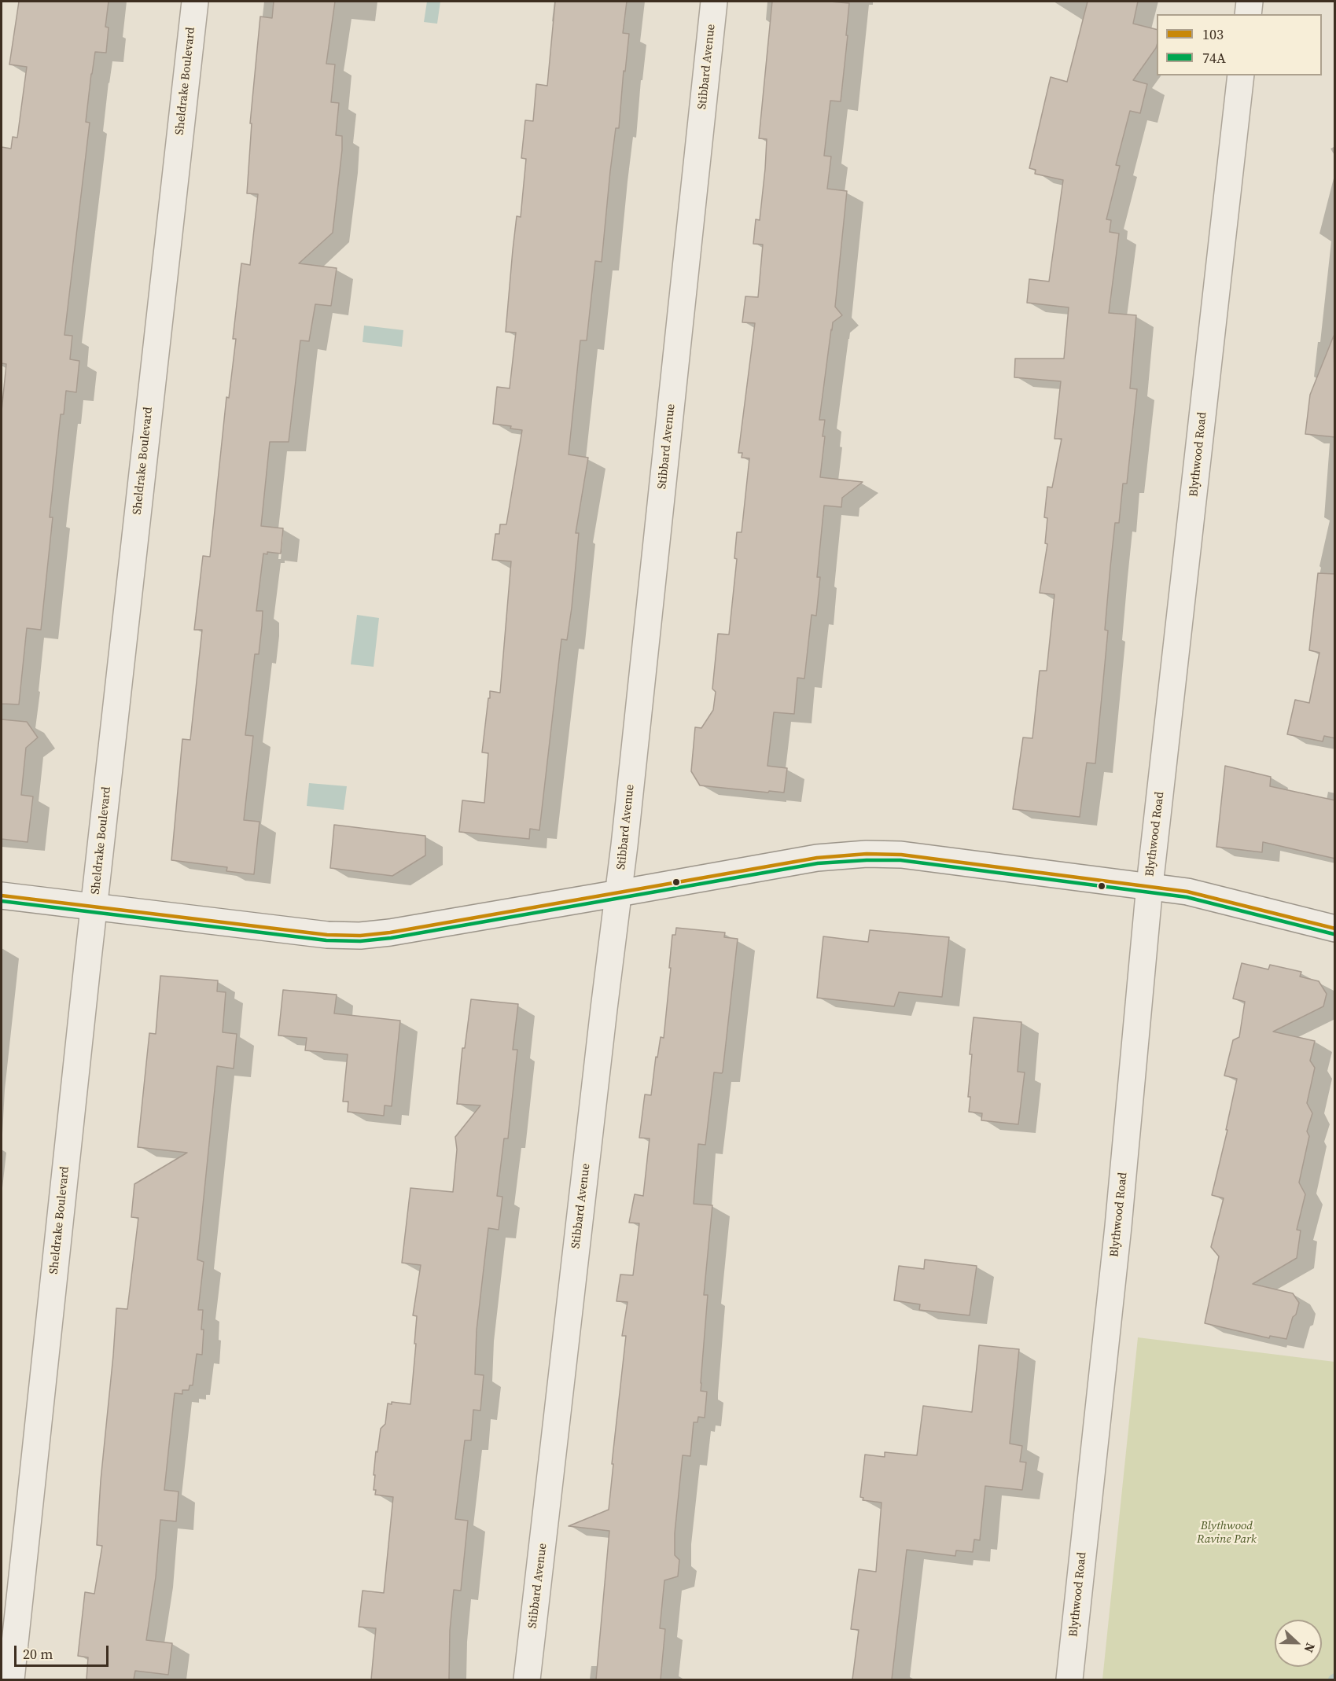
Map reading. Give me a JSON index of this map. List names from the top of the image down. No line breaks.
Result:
{"streets":{"street":["Stibbard Avenue","Sheldrake Boulevard","Blythwood Road"]},"parks":["Blythwood Ravine Park"],"lines":["transit line 103","transit line 74A"],"legend":["103","74A"],"scale_bar":"20 m","north":"right"}
